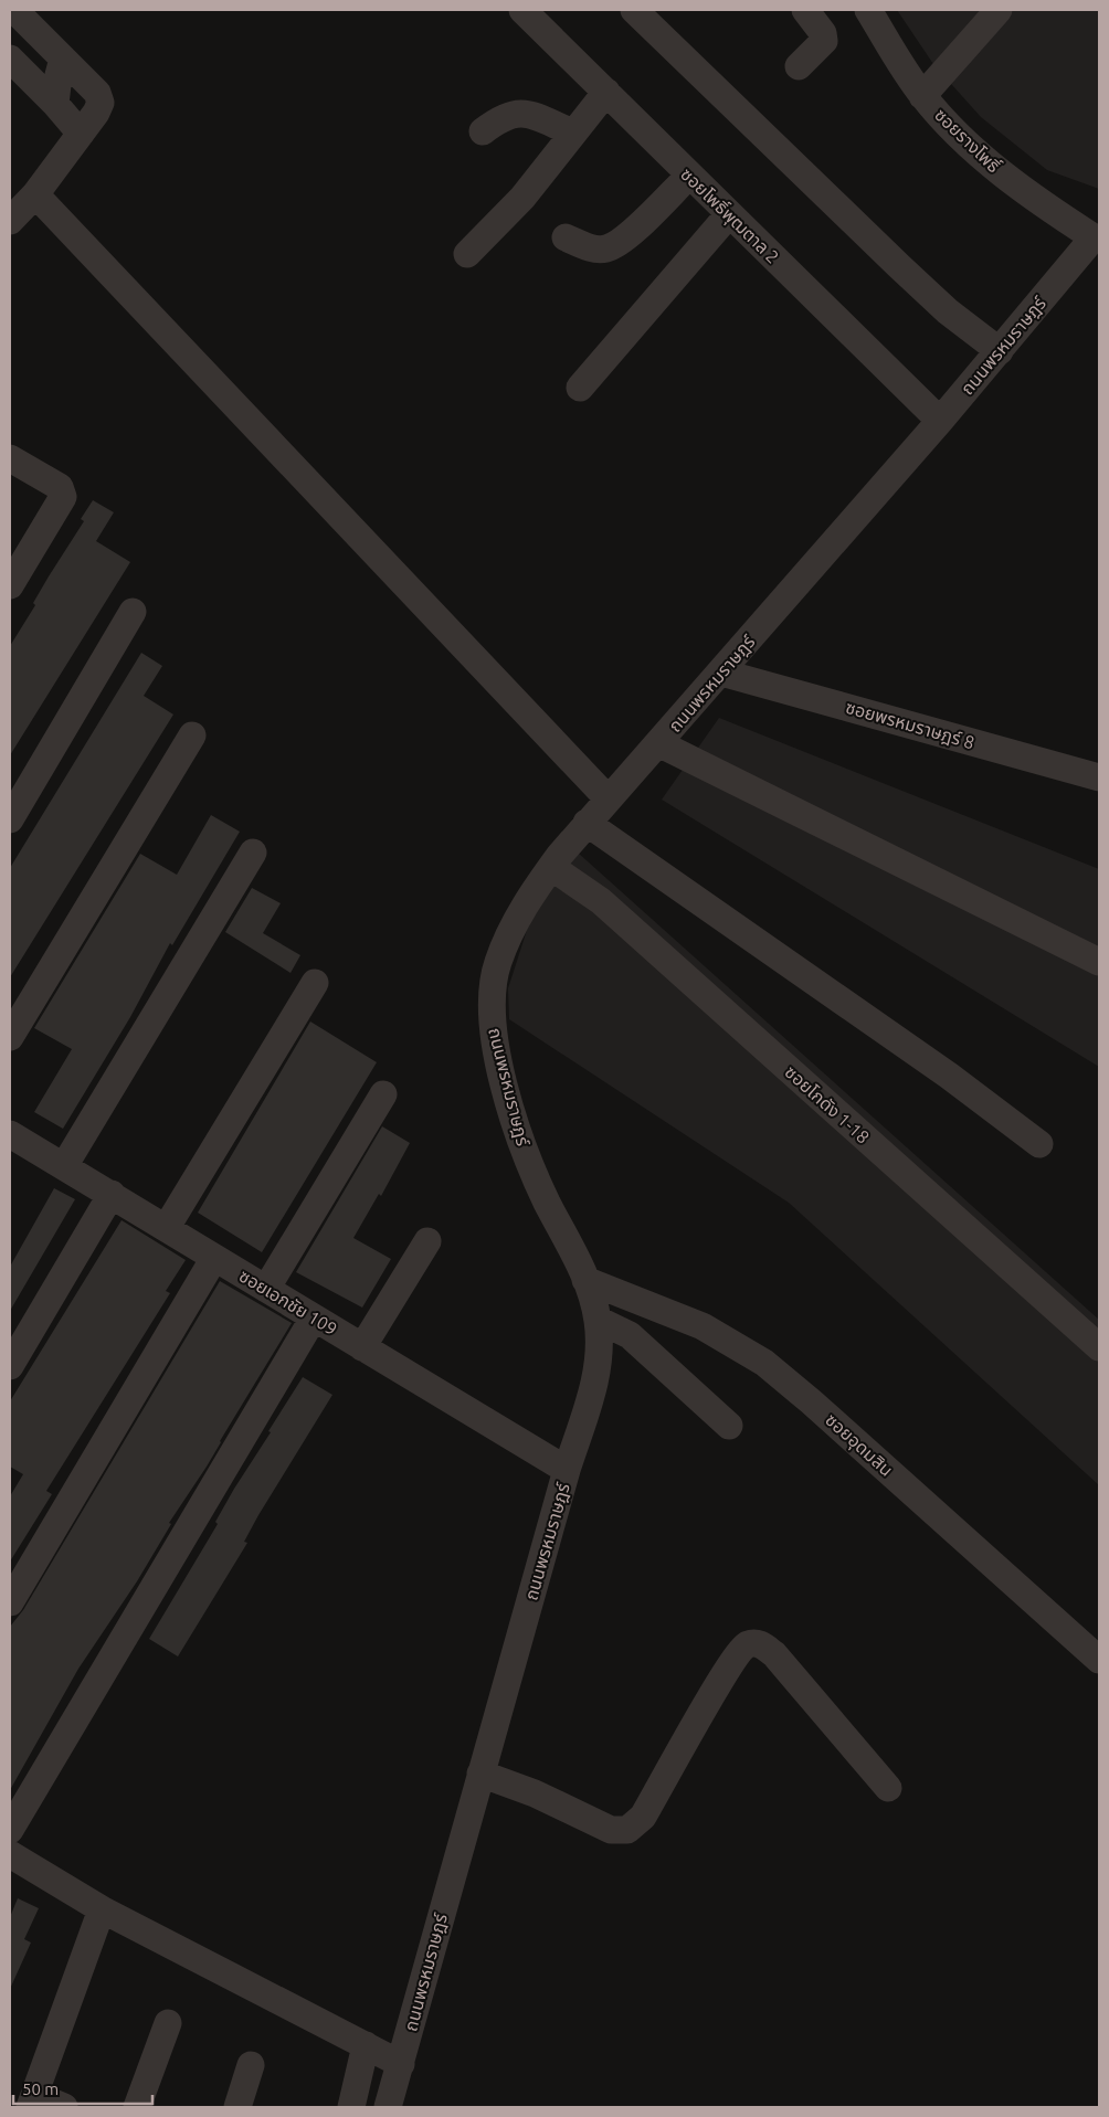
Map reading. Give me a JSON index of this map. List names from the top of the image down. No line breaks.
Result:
{"streets":{"street":["ซอยรางโพธิ์","ซอยโพธิ์พุฒตาล 2","ถนนพรหมราษฎร์","ซอยพรหมราษฎร์ 8","ซอยโกดัง 1-18","ซอยเอกชัย 109","ซอยอุดมสิน"]},"crossings":[["ซอยรางโพธิ์","ถนนพรหมราษฎร์"],["ซอยโพธิ์พุฒตาล 2","ถนนพรหมราษฎร์"],["ถนนพรหมราษฎร์","ซอยพรหมราษฎร์ 8"],["ถนนพรหมราษฎร์","ซอยโกดัง 1-18"],["ถนนพรหมราษฎร์","ซอยเอกชัย 109"],["ถนนพรหมราษฎร์","ซอยอุดมสิน"]],"scale_bar":"50 m"}
